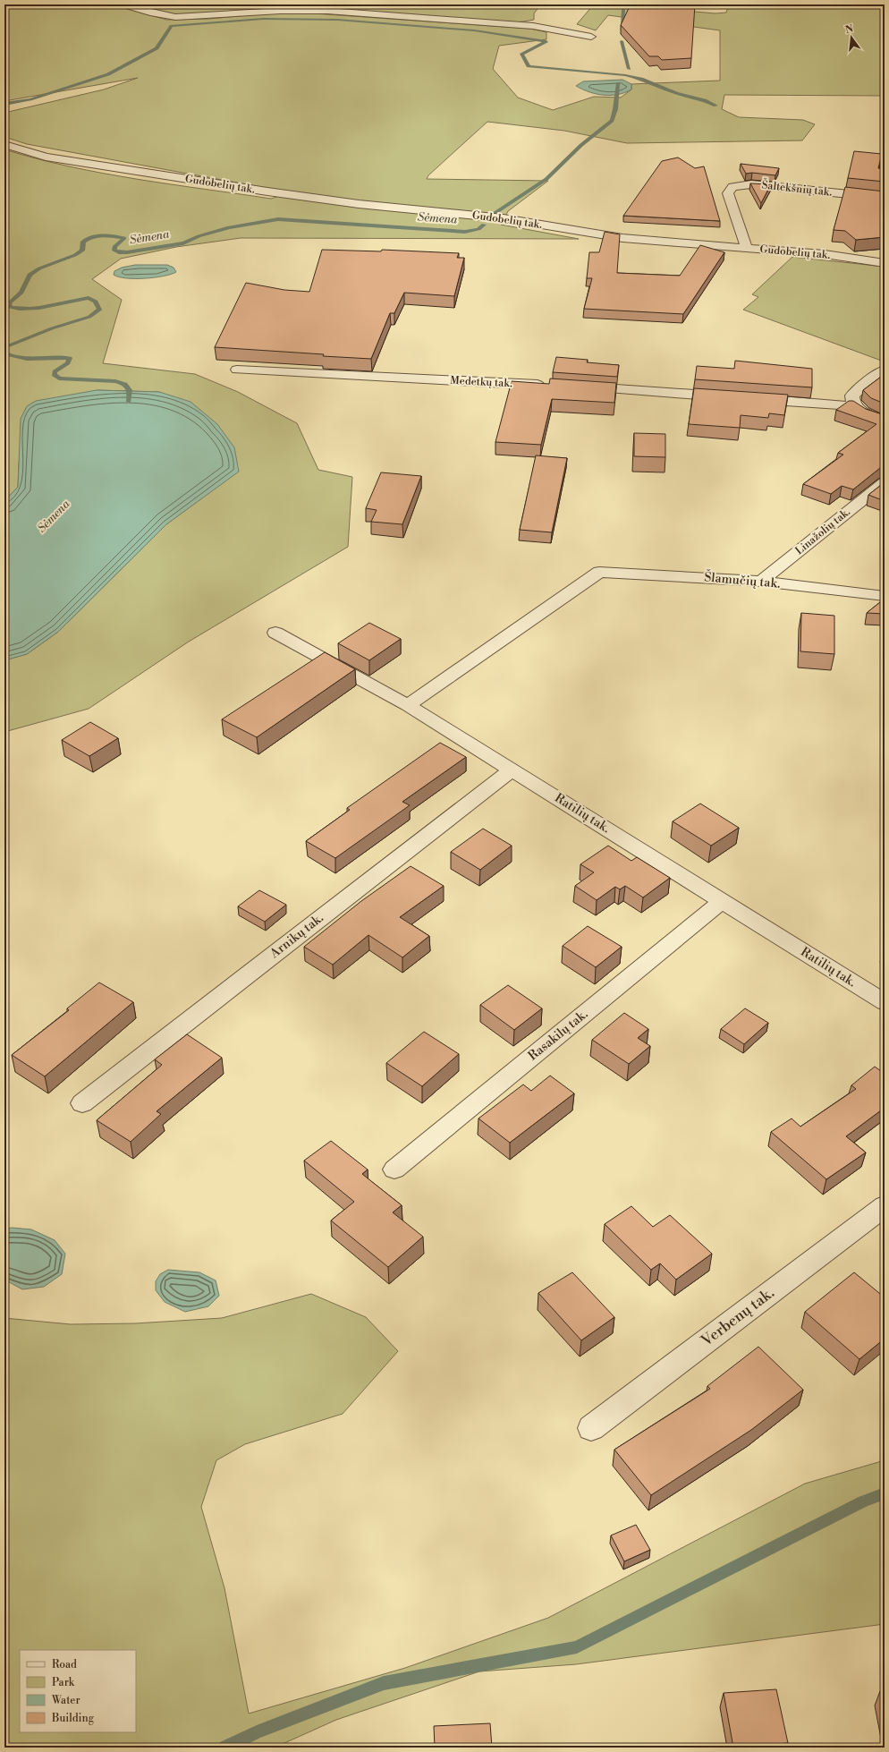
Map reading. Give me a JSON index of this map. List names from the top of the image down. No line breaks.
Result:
{"streets":{"street":["Gudobelių tak.","Šaltekšnių tak.","Medetkų tak.","Linažolių tak.","Šlamučių tak.","Ratilių tak.","Arnikų tak.","Rasakilų tak.","Verbenų tak."]},"crossings":[["Gudobelių tak.","Šaltekšnių tak."],["Linažolių tak.","Šlamučių tak."],["Šlamučių tak.","Ratilių tak."],["Ratilių tak.","Arnikų tak."],["Ratilių tak.","Rasakilų tak."]],"water":["Sėmena"],"legend":["Road","Park","Water","Building"],"north":"top"}
